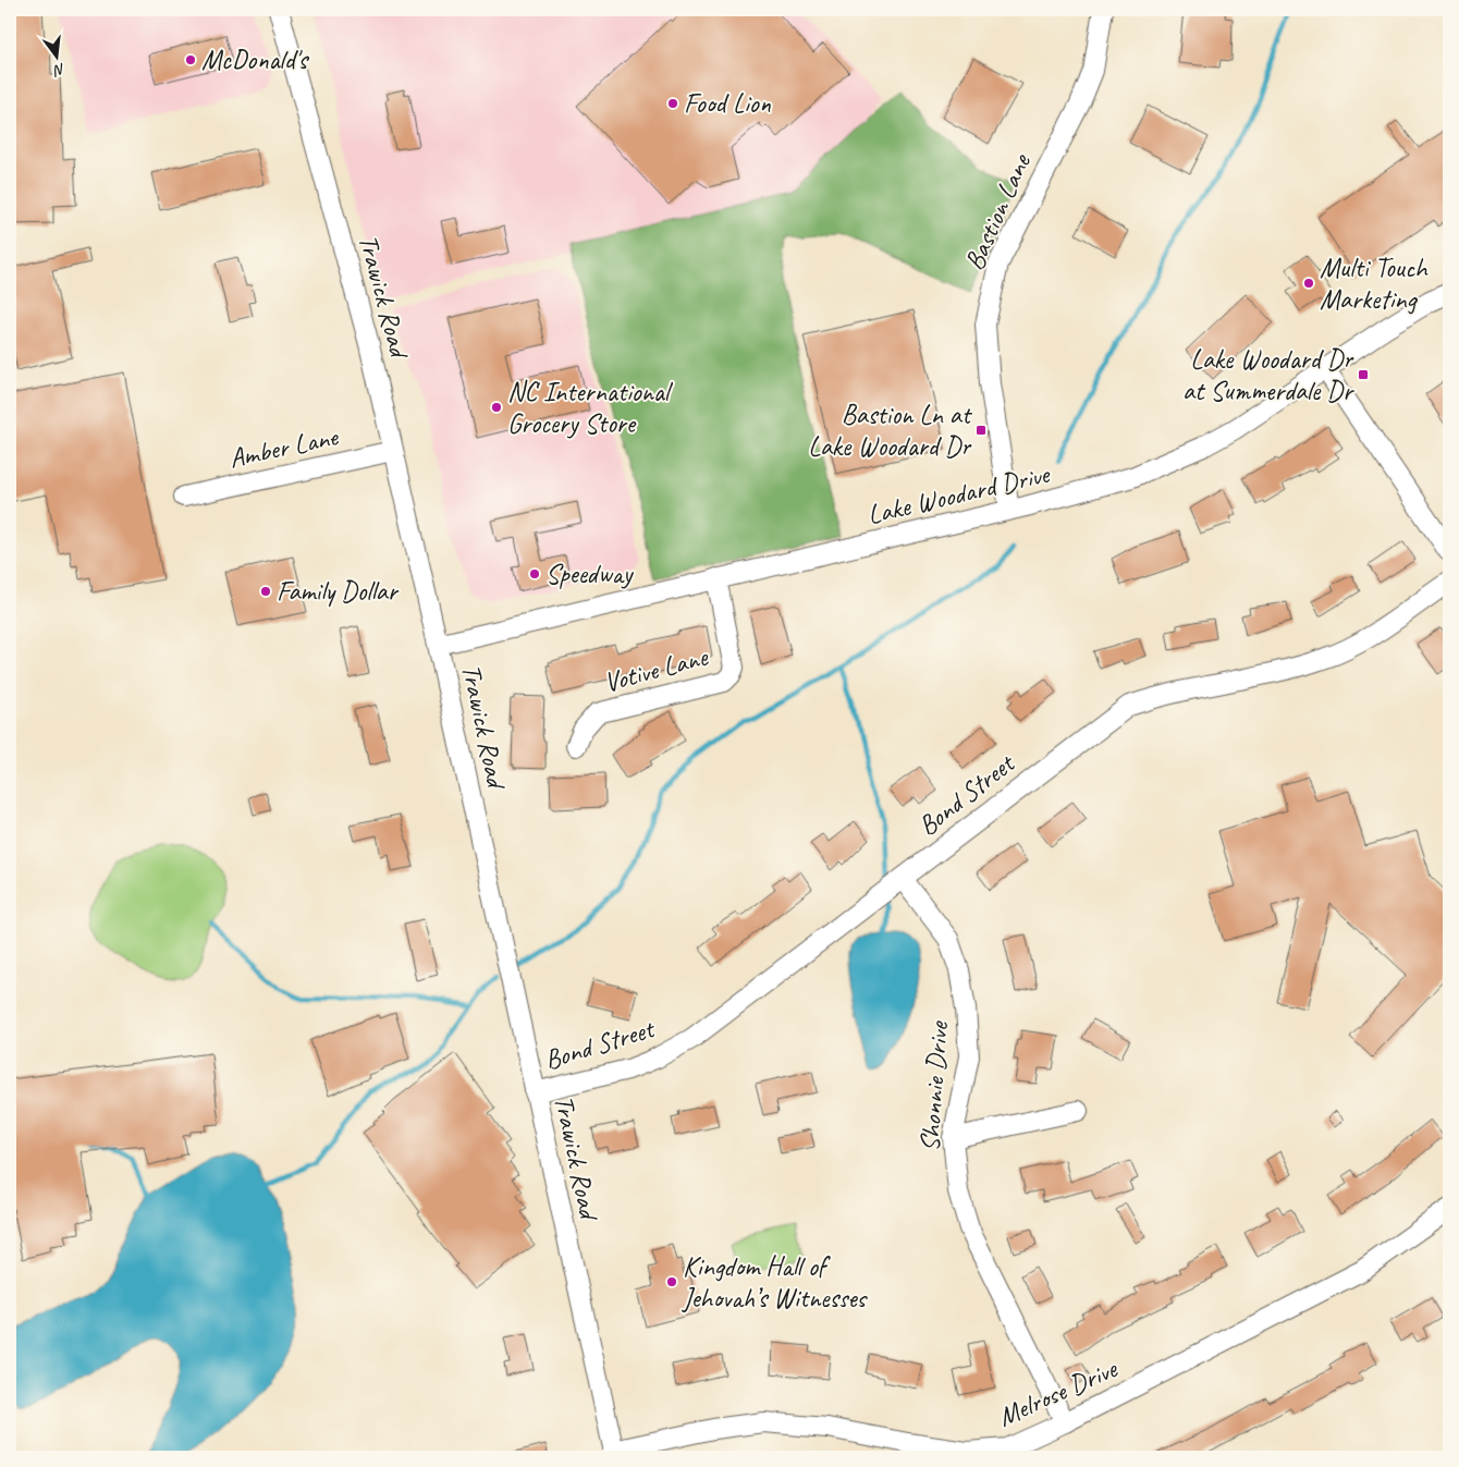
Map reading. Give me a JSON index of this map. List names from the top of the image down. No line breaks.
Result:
{"streets":{"street":["Bastion Lane","Trawick Road","Amber Lane","Lake Woodard Drive","Votive Lane","Bond Street","Shonnie Drive","Melrose Drive"]},"crossings":[["Bastion Lane","Lake Woodard Drive"],["Trawick Road","Amber Lane"],["Trawick Road","Lake Woodard Drive"],["Trawick Road","Bond Street"],["Trawick Road","Melrose Drive"],["Lake Woodard Drive","Votive Lane"],["Bond Street","Shonnie Drive"],["Shonnie Drive","Melrose Drive"]],"places":{"other":["McDonald's","Food Lion","Multi Touch Marketing","NC International Grocery Store","Speedway","Family Dollar","Kingdom Hall of Jehovah’s Witnesses"],"transit":["Lake Woodard Dr at Summerdale Dr","Bastion Ln at Lake Woodard Dr"]},"north":"bottom"}
